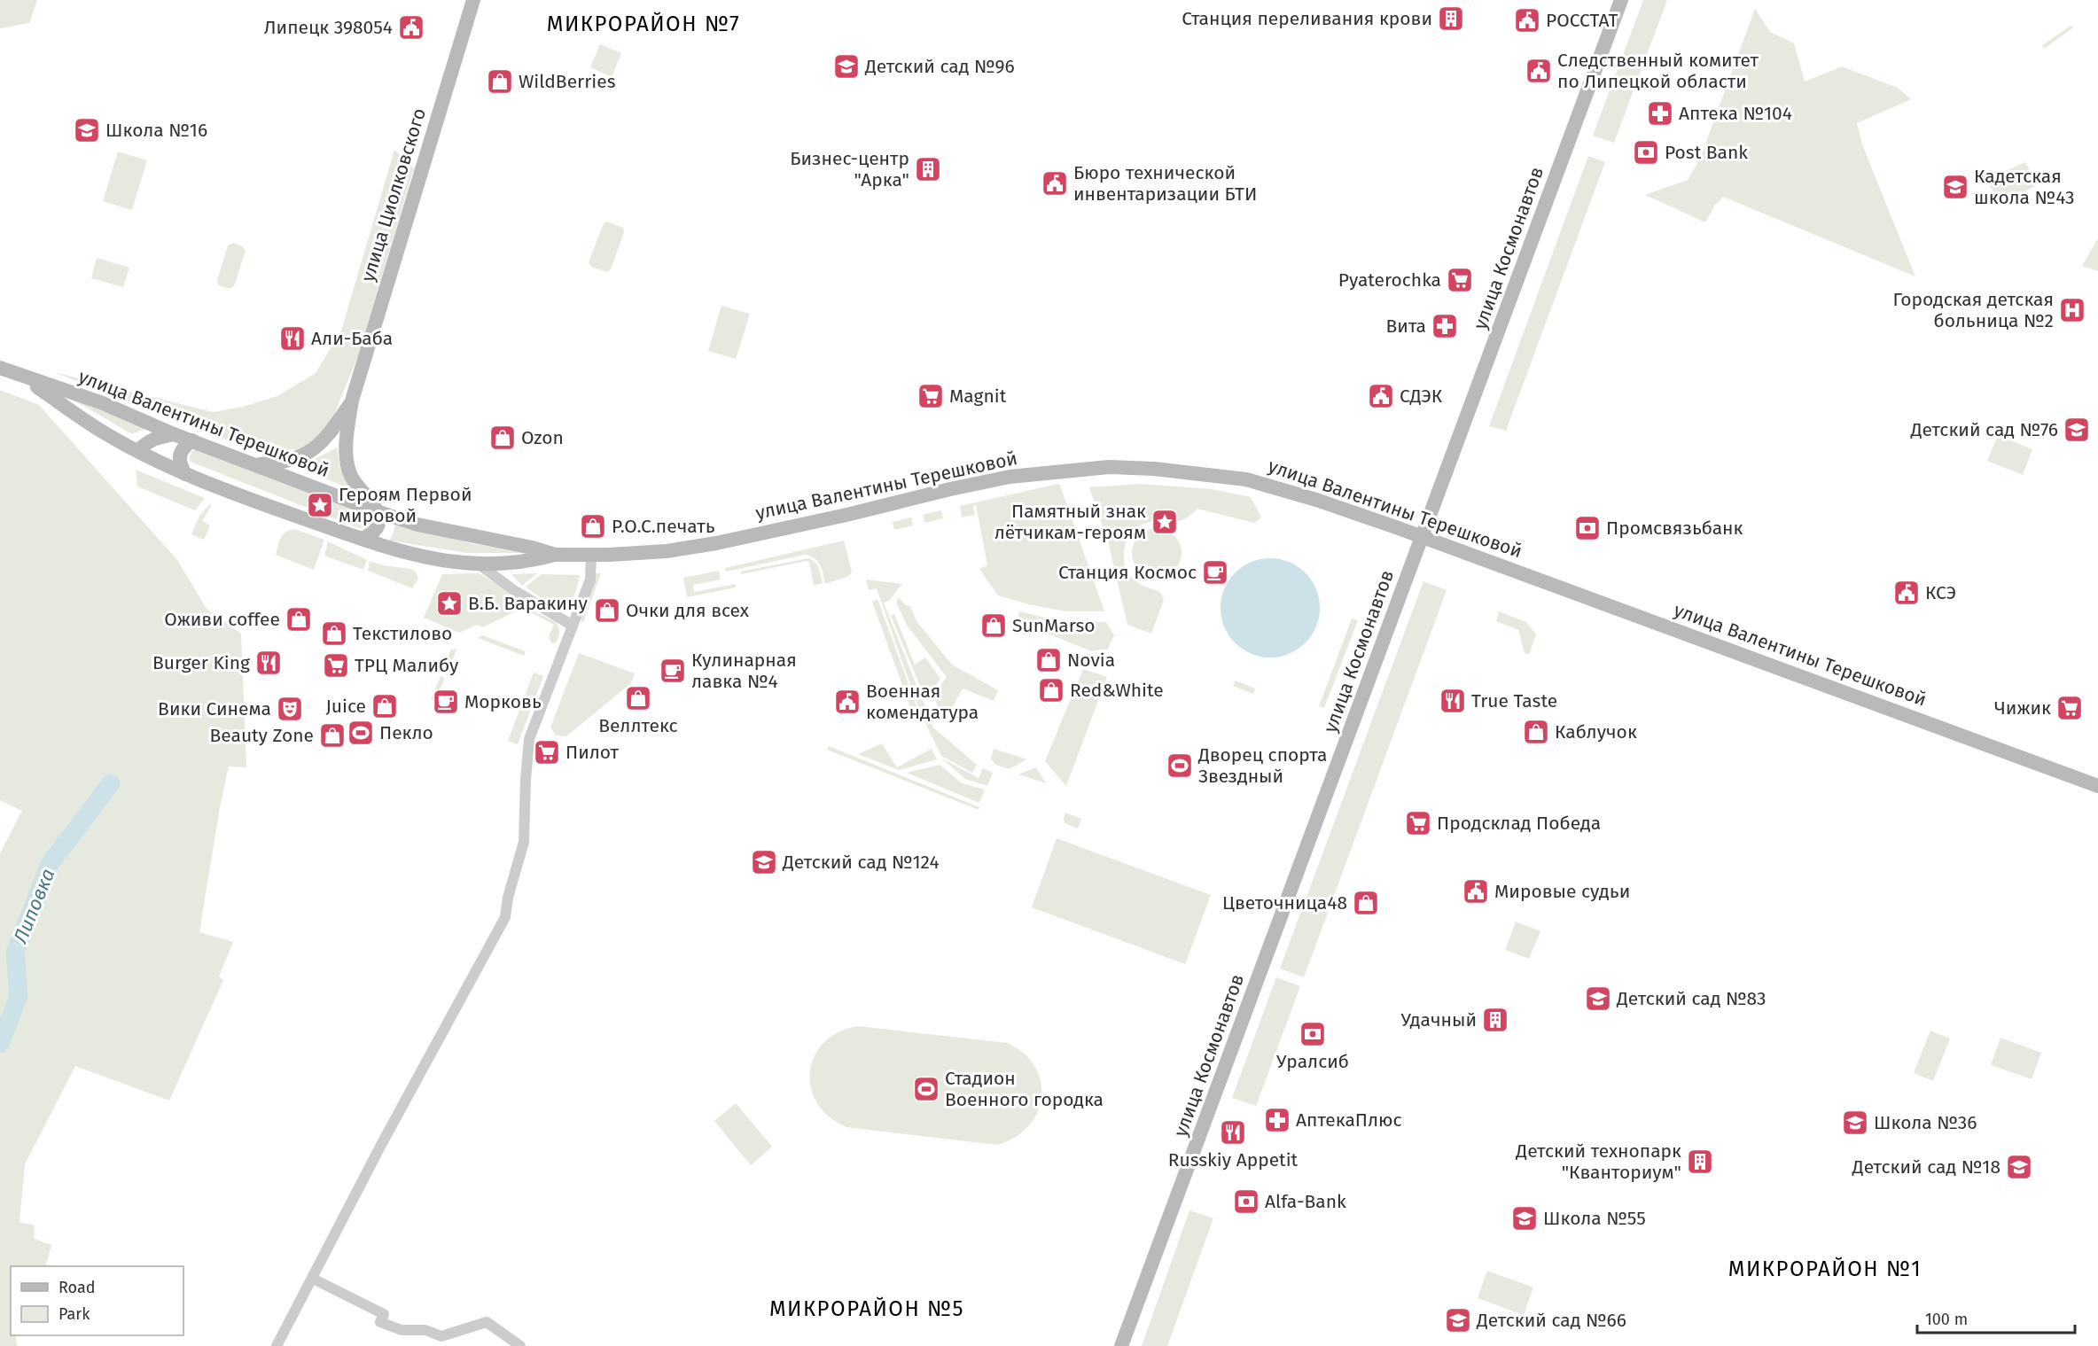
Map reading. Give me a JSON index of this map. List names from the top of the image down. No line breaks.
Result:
{"streets":{"main road":["улица Циолковского","улица Космонавтов","улица Валентины Терешковой"]},"crossings":[["улица Космонавтов","улица Валентины Терешковой"]],"districts":["МИКРОРАЙОН №7","МИКРОРАЙОН №1","МИКРОРАЙОН №5"],"water":["Липовка"],"places":{"building":["Станция переливания крови","Бизнес-центр \"Арка\"","Удачный","Детский технопарк \"Кванториум\""],"public building":["РОССТАТ","Липецк 398054","Следственный комитет по Липецкой области","Бюро технической инвентаризации БТИ","СДЭК","КСЭ","Военная комендатура","Мировые судьи"],"school or university":["Детский сад №96","Школа №16","Кадетская школа №43","Детский сад №76","Детский сад №124","Детский сад №83","Школа №36","Детский сад №18","Школа №55","Детский сад №66"],"shop":["WildBerries","Ozon","Р.О.С.печать","Очки для всех","Оживи coffee","SunMarso","Текстилово","Novia","Red&White","Веллтекс","Juice","Каблучок","Beauty Zone","Цветочница48"],"pharmacy":["Аптека №104","Вита","АптекаПлюс"],"bank":["Post Bank","Промсвязьбанк","Уралсиб","Alfa-Bank"],"supermarket":["Pyaterochka","Magnit","ТРЦ Малибу","Чижик","Пилот","Продсклад Победа"],"hospital":["Городская детская больница №2"],"restaurant":["Али-Баба","Burger King","True Taste","Russkiy Appetit"],"place":["Героям Первой мировой","Памятный знак лётчикам-героям","В.Б. Варакину"],"cafe":["Станция Космос","Кулинарная лавка №4","Морковь"],"theatre":["Вики Синема"],"sports":["Пекло","Дворец спорта Звездный","Стадион Военного городка"]},"legend":["Road","Park"],"scale_bar":"100 m"}
